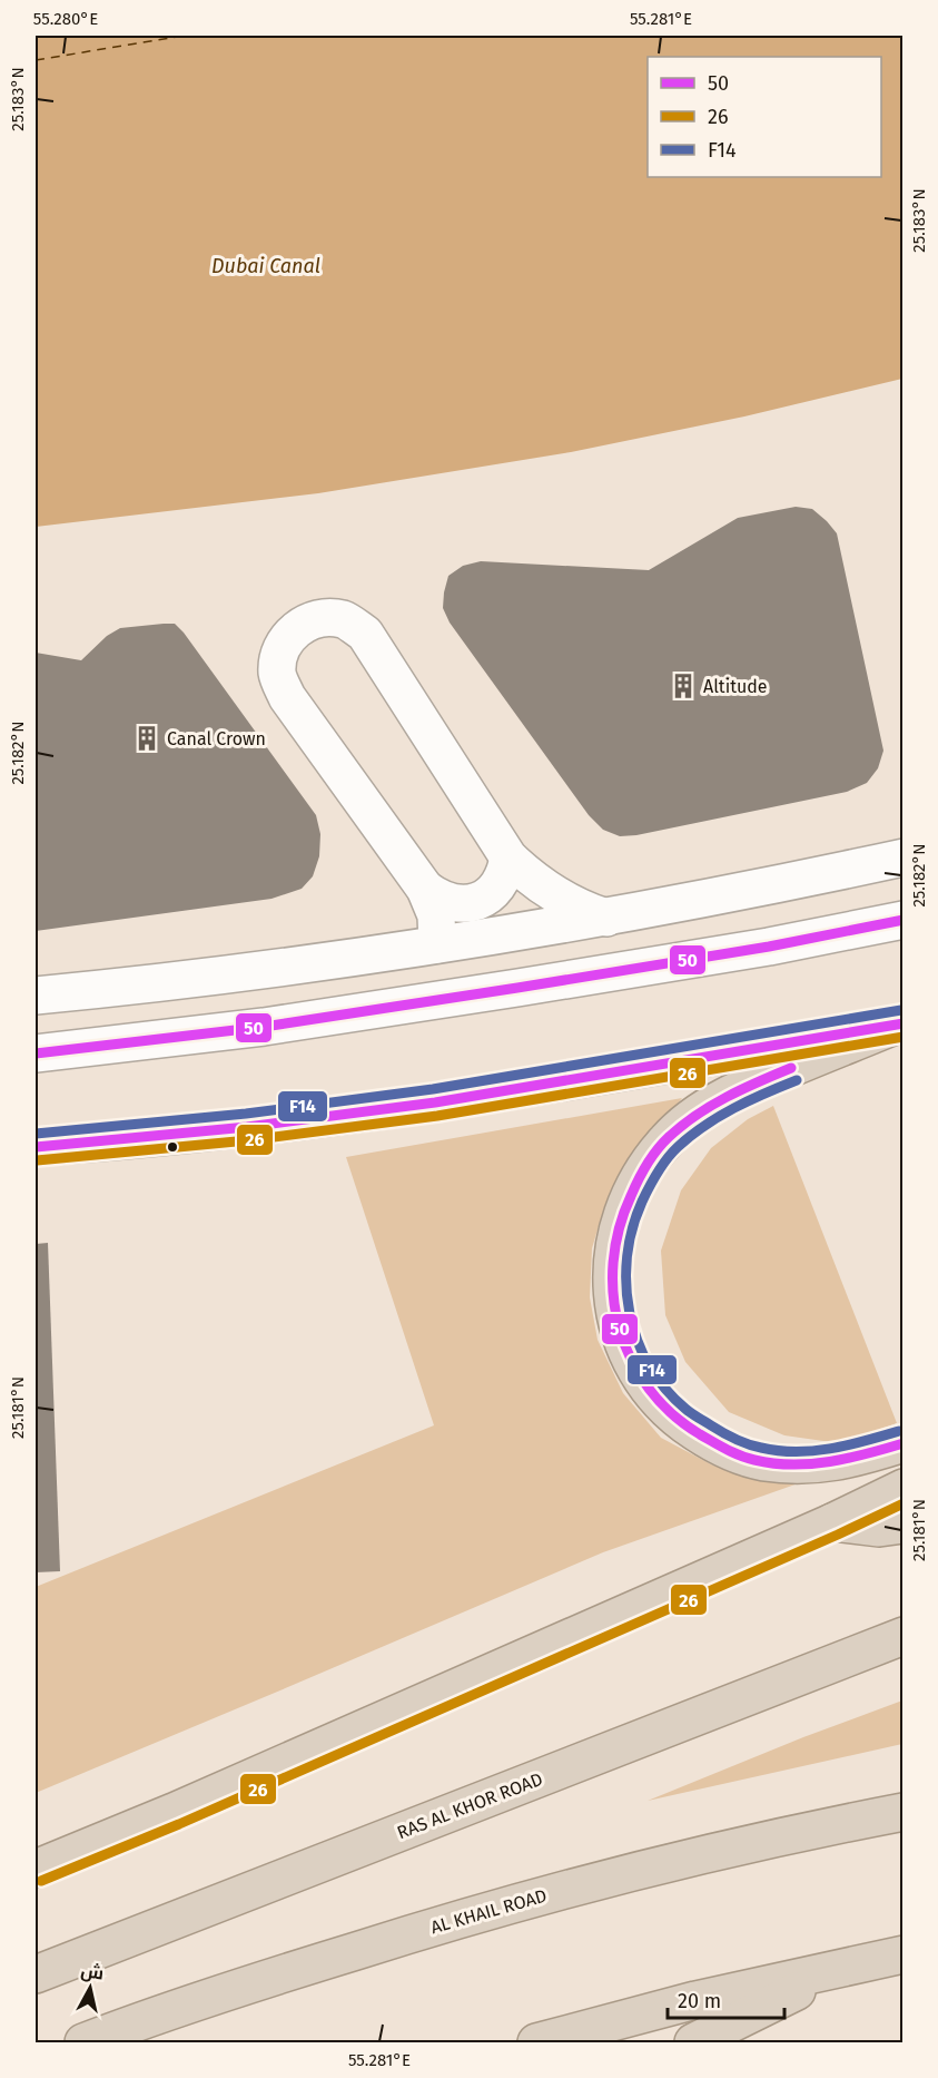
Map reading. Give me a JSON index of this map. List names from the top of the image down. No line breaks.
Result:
{"streets":{"highway":["RAS AL KHOR ROAD","AL KHAIL ROAD"]},"water":["Dubai Canal"],"places":{"building":["Altitude","Canal Crown"]},"lines":["transit line 50","transit line F14","transit line 26"],"legend":["50","26","F14"],"scale_bar":"20 m","north":"top","coordinates":["55.280°E","55.281°E","25.183°N","25.182°N","25.181°N"]}
